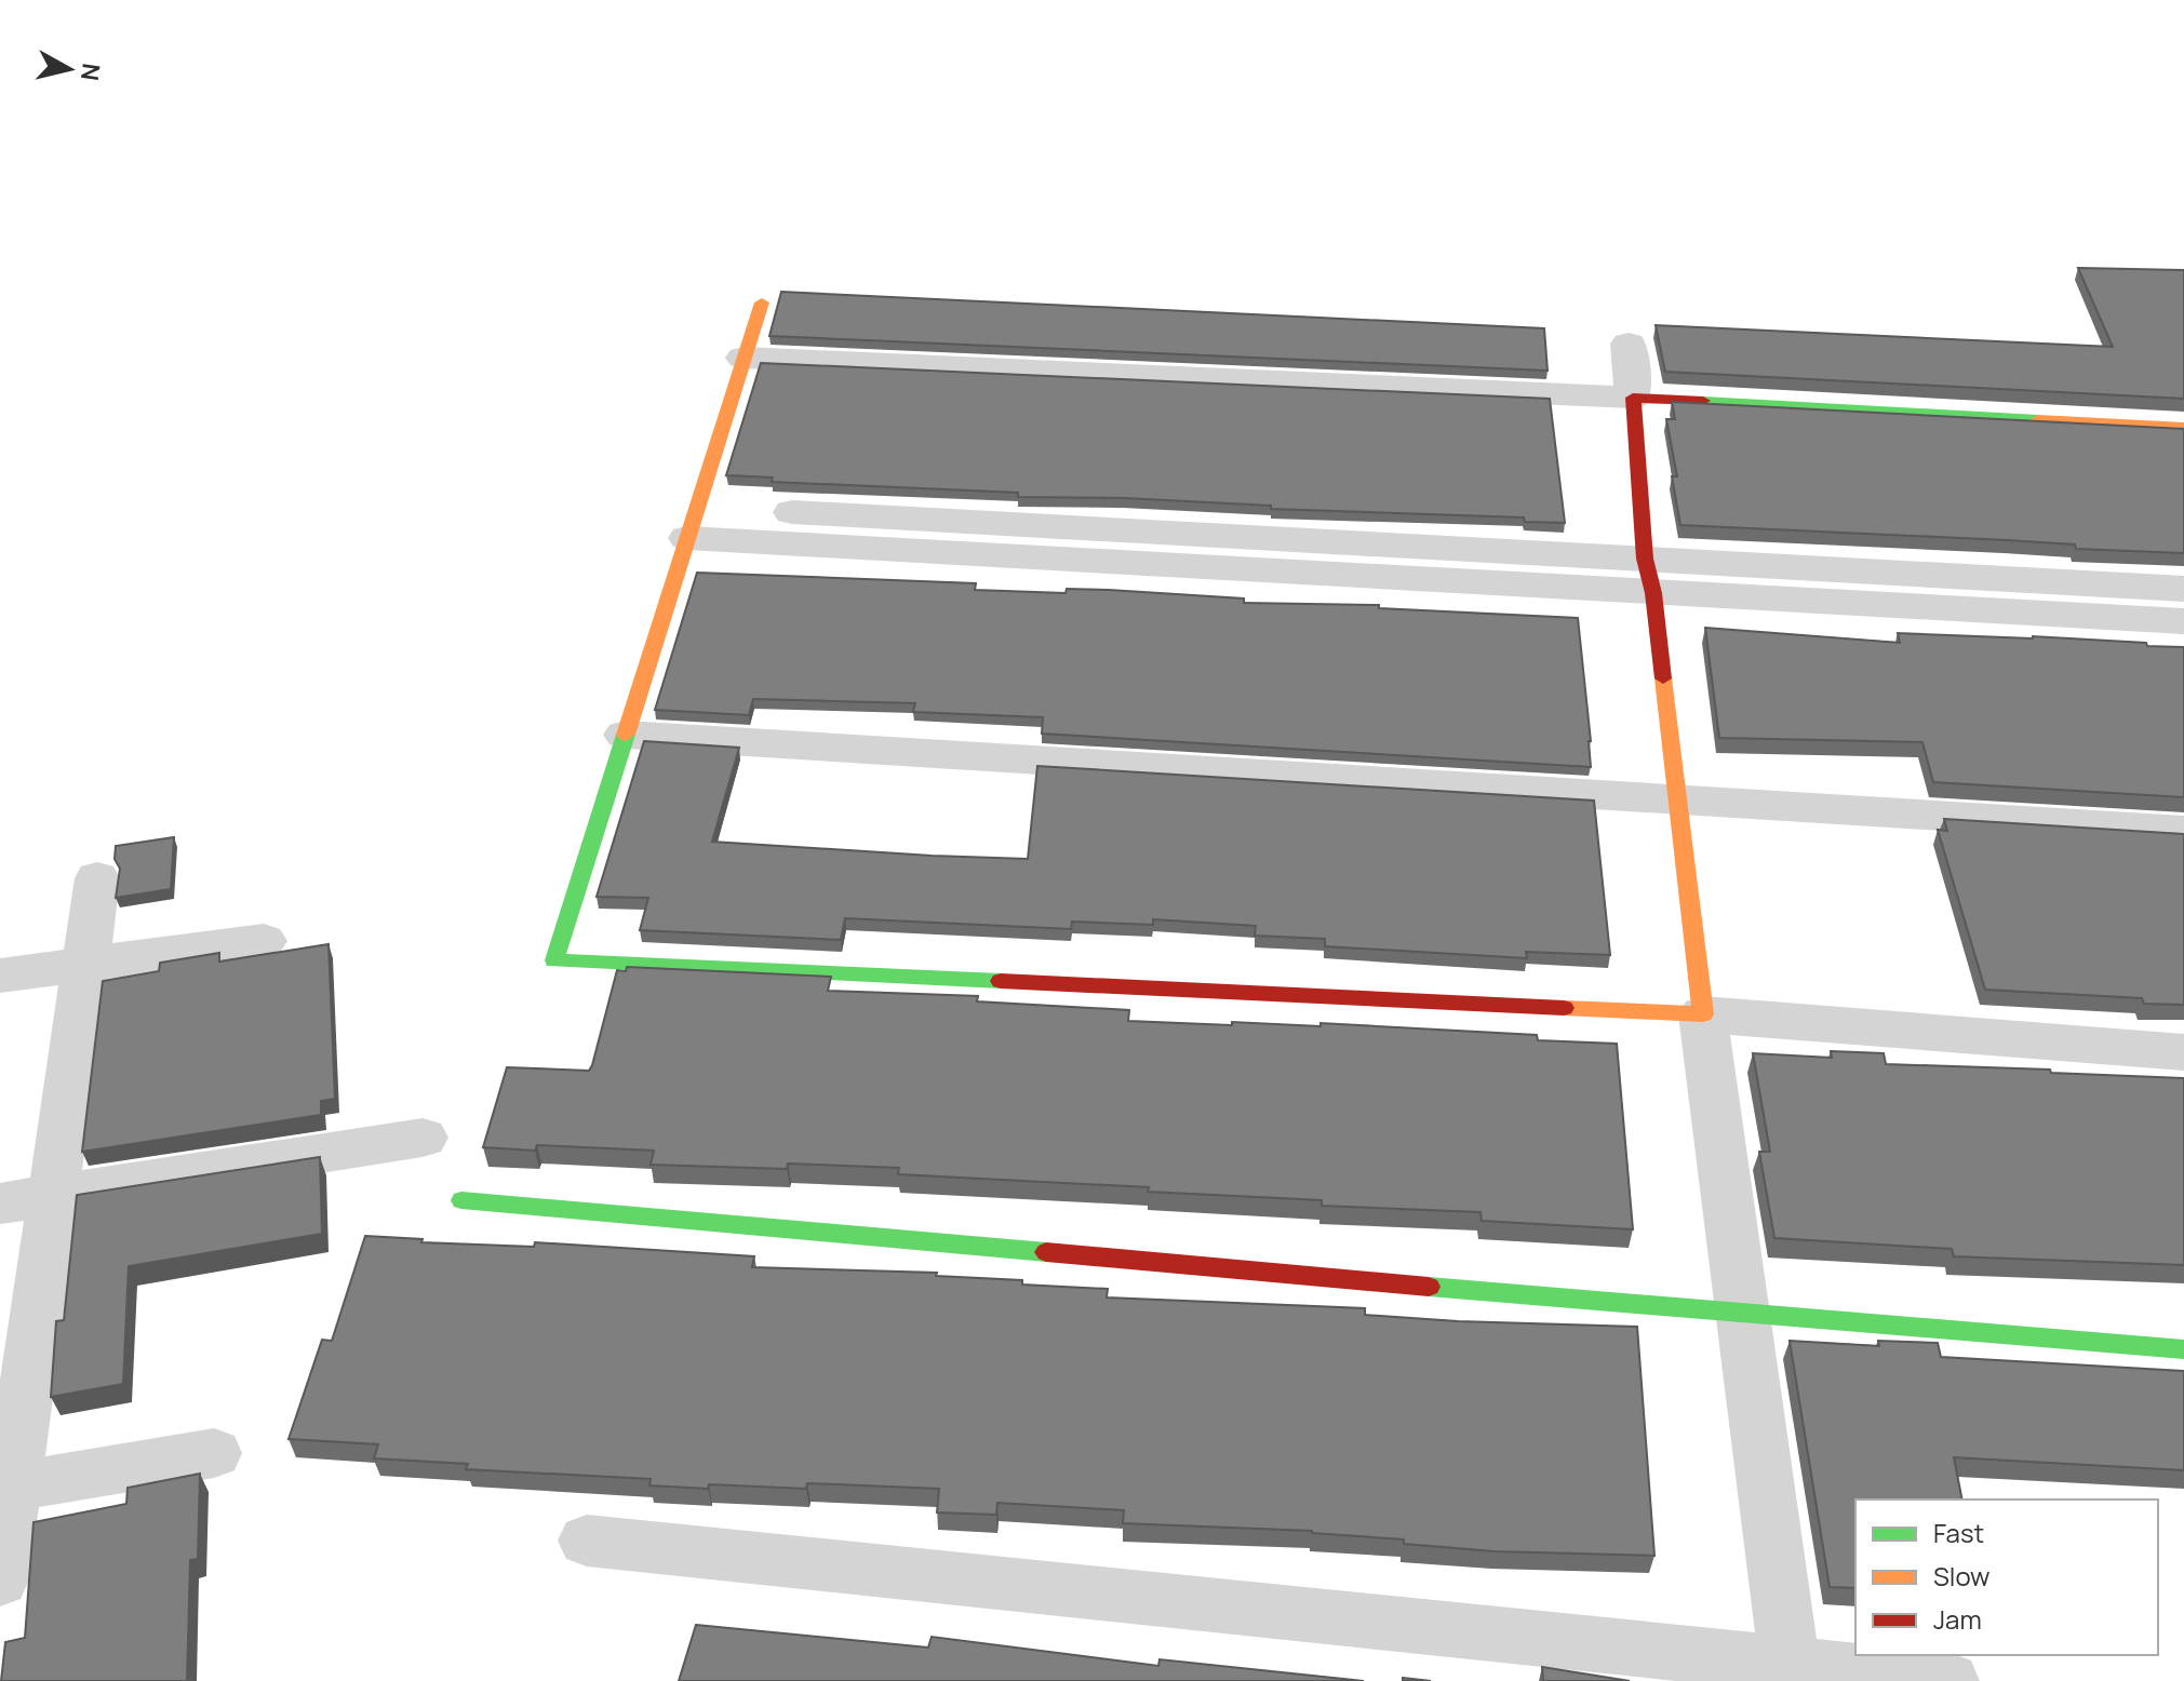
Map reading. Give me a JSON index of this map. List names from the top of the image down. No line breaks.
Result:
{"legend":["Fast","Slow","Jam"],"north":"right"}
